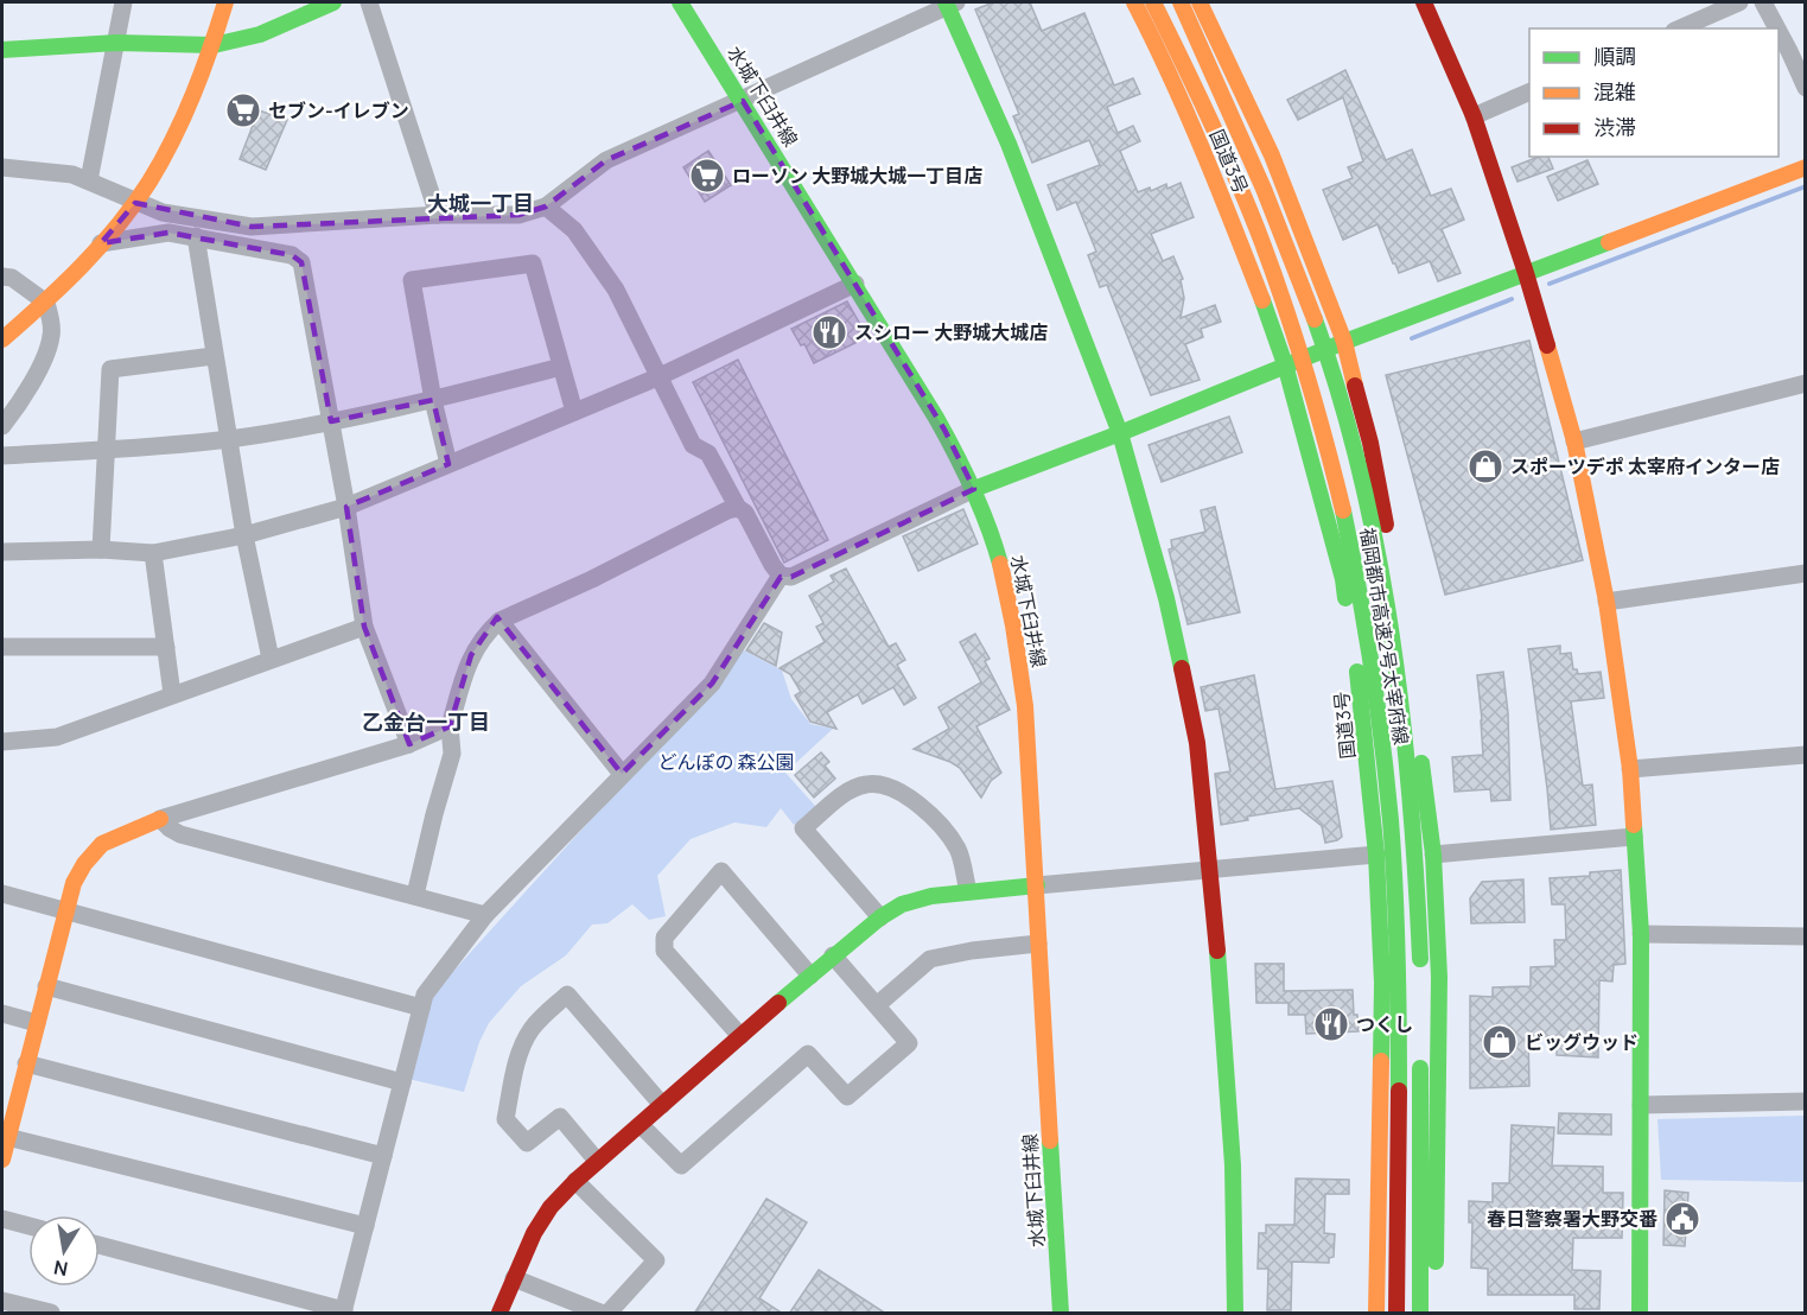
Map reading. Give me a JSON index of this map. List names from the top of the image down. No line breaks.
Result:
{"streets":{"main road":["水城下臼井線","国道3号","福岡都市高速2号太宰府線"]},"districts":["大城一丁目","乙金台一丁目"],"parks":["どんぽの 森公園"],"places":{"supermarket":["セブン-イレブン","ローソン 大野城大城一丁目店"],"restaurant":["スシロー 大野城大城店","つくし"],"shop":["スポーツデポ 太宰府インター店","ビッグウッド"],"public building":["春日警察署大野交番"]},"legend":["順調","混雑","渋滞"],"north":"bottom"}
